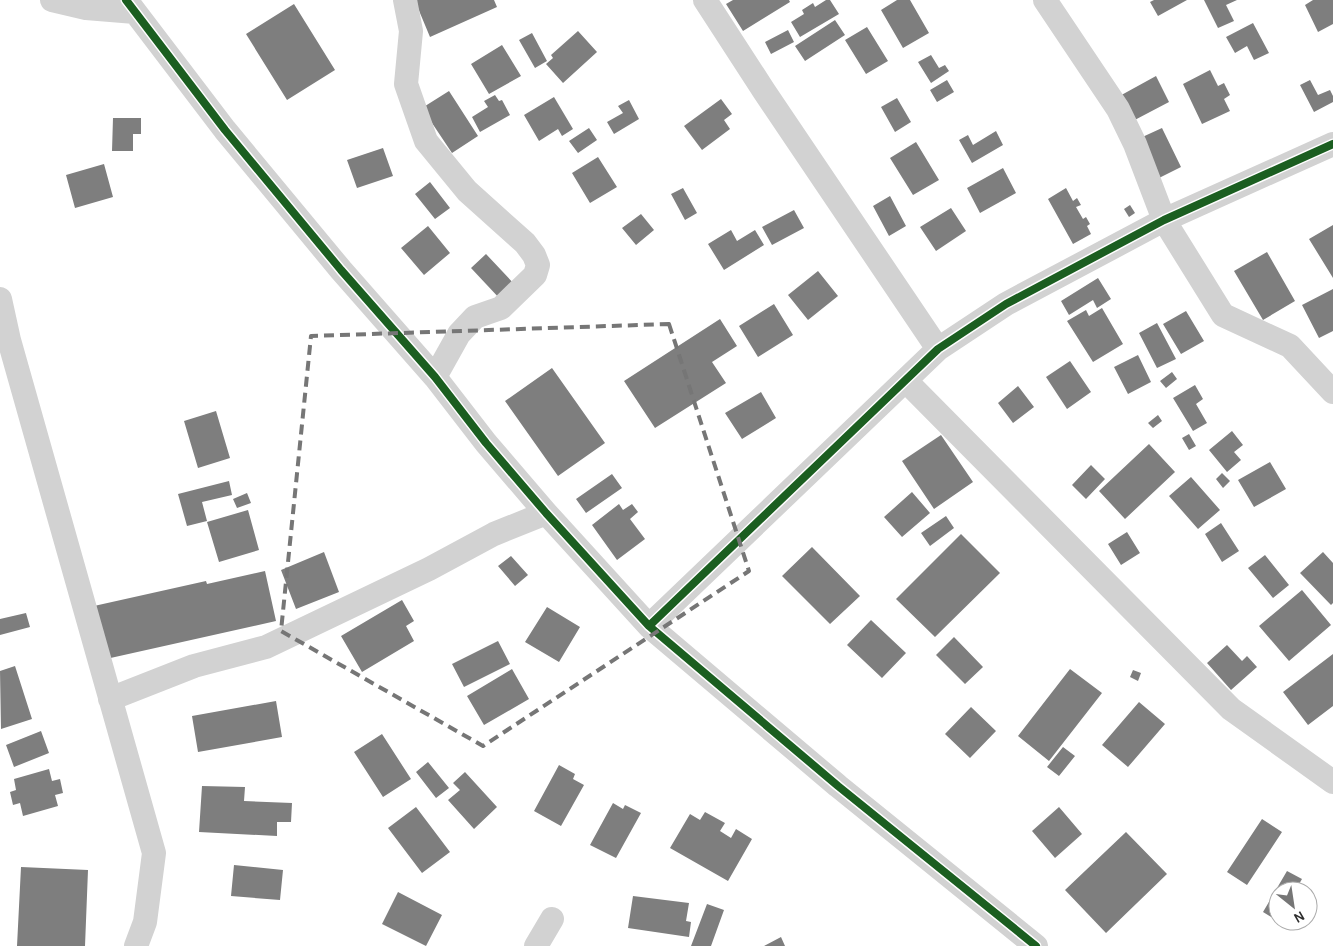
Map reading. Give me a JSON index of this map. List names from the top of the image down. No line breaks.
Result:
{"north":"bottom right"}
